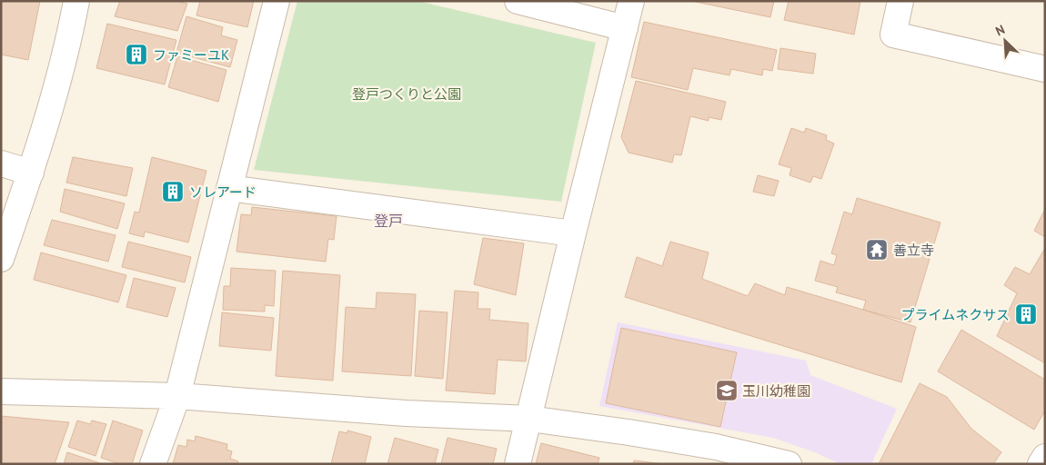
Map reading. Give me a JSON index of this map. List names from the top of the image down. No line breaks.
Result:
{"districts":["登戸"],"parks":["登戸つくりと公園"],"places":{"building":["ファミーユK","ソレアード","プライムネクサス"],"temple":["善立寺"],"school or university":["玉川幼稚園"]},"north":"top left"}
